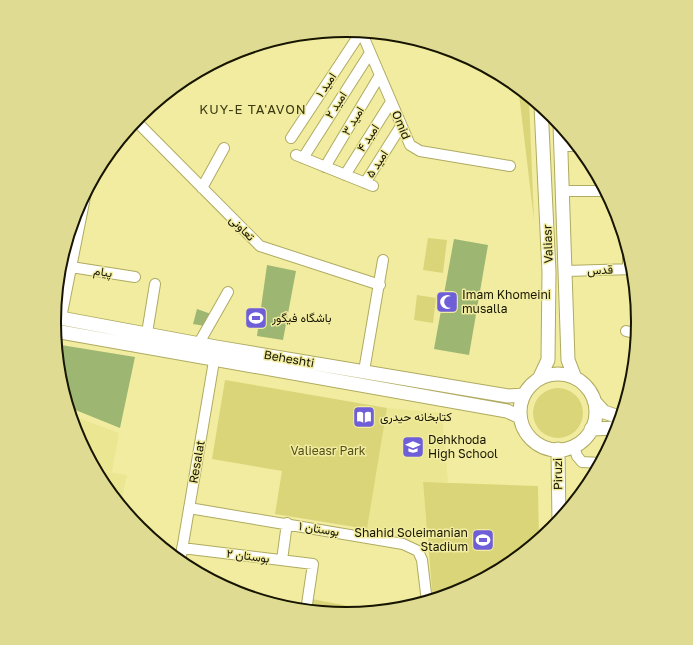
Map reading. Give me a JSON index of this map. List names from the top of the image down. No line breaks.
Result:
{"streets":{"main road":["Valiasr","Beheshti","Piruzi"],"street":["امید ۱","امید ۲","امید ۳","Omid","امید ۴","امید ۵","تعاونی","قدس","پیام","Resalat","بوستان ۱","بوستان ۲"]},"crossings":[["امید ۲","امید ۳"],["امید ۲","Omid"],["امید ۳","Omid"],["Omid","امید ۴"],["Omid","امید ۵"],["امید ۴","امید ۵"],["Valiasr","قدس"],["Valiasr","Beheshti"],["Valiasr","Piruzi"],["Beheshti","Resalat"],["Beheshti","Piruzi"],["Resalat","بوستان ۱"],["Resalat","بوستان ۲"]],"districts":["KUY-E TA'AVON"],"parks":["Valieasr Park"],"places":{"mosque":["Imam Khomeini musalla"],"sports":["باشگاه فیگور","Shahid Soleimanian Stadium"],"library":["کتابخانه حیدری"],"school or university":["Dehkhoda High School"]}}
